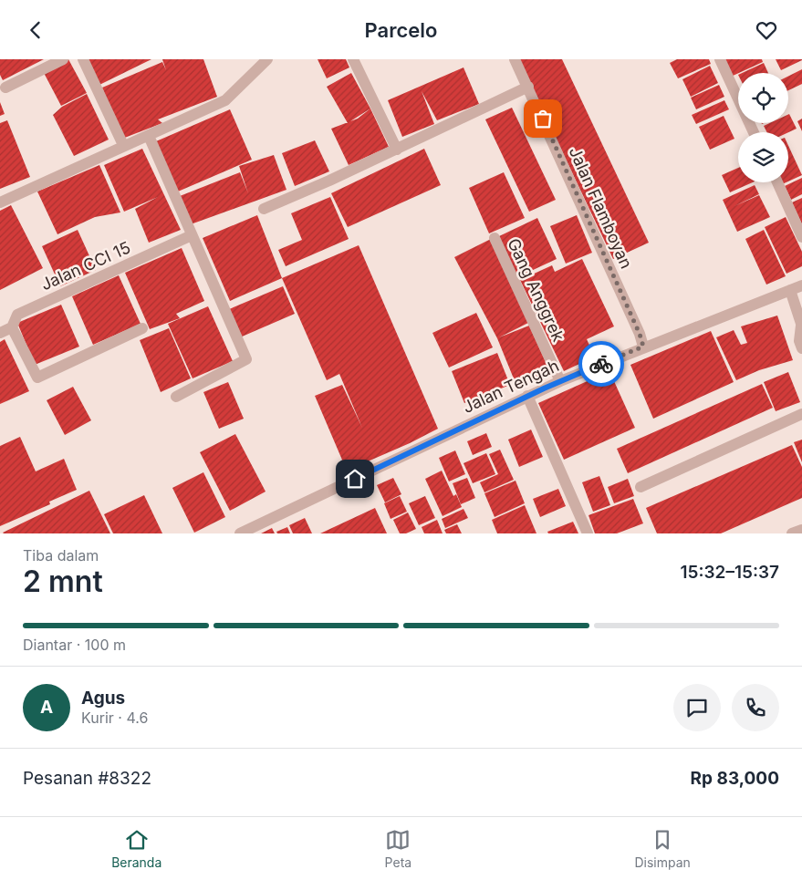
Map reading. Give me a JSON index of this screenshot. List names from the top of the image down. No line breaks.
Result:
{"streets":{"street":["Jalan Flamboyan","Jalan CCI 15","Gang Anggrek","Jalan Tengah"]},"crossings":[["Jalan Flamboyan","Jalan Tengah"],["Gang Anggrek","Jalan Tengah"]],"page":{"header":"Parcelo","heading":["2 mnt","Tiba dalam","15:32–15:37"],"panel":["Agus","Kurir · 4.6","Pesanan #8322","Rp 83,000"],"bar":"Diantar · 100 m","round":"A","tabs":["Beranda","Peta","Disimpan"]}}
